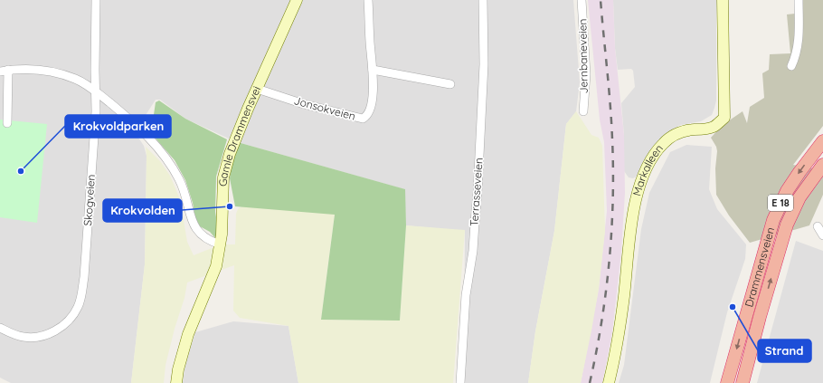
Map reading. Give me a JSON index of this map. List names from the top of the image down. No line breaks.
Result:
{"streets":{"highway":["E 18","Drammensveien"],"main road":["Gamle Drammensvei","Markalleen"],"street":["Jernbaneveien","Jonsokveien","Terrasseveien","Skogveien"]},"crossings":[["Jonsokveien","Gamle Drammensvei"]],"places":["Krokvoldparken","Krokvolden","Strand"]}
